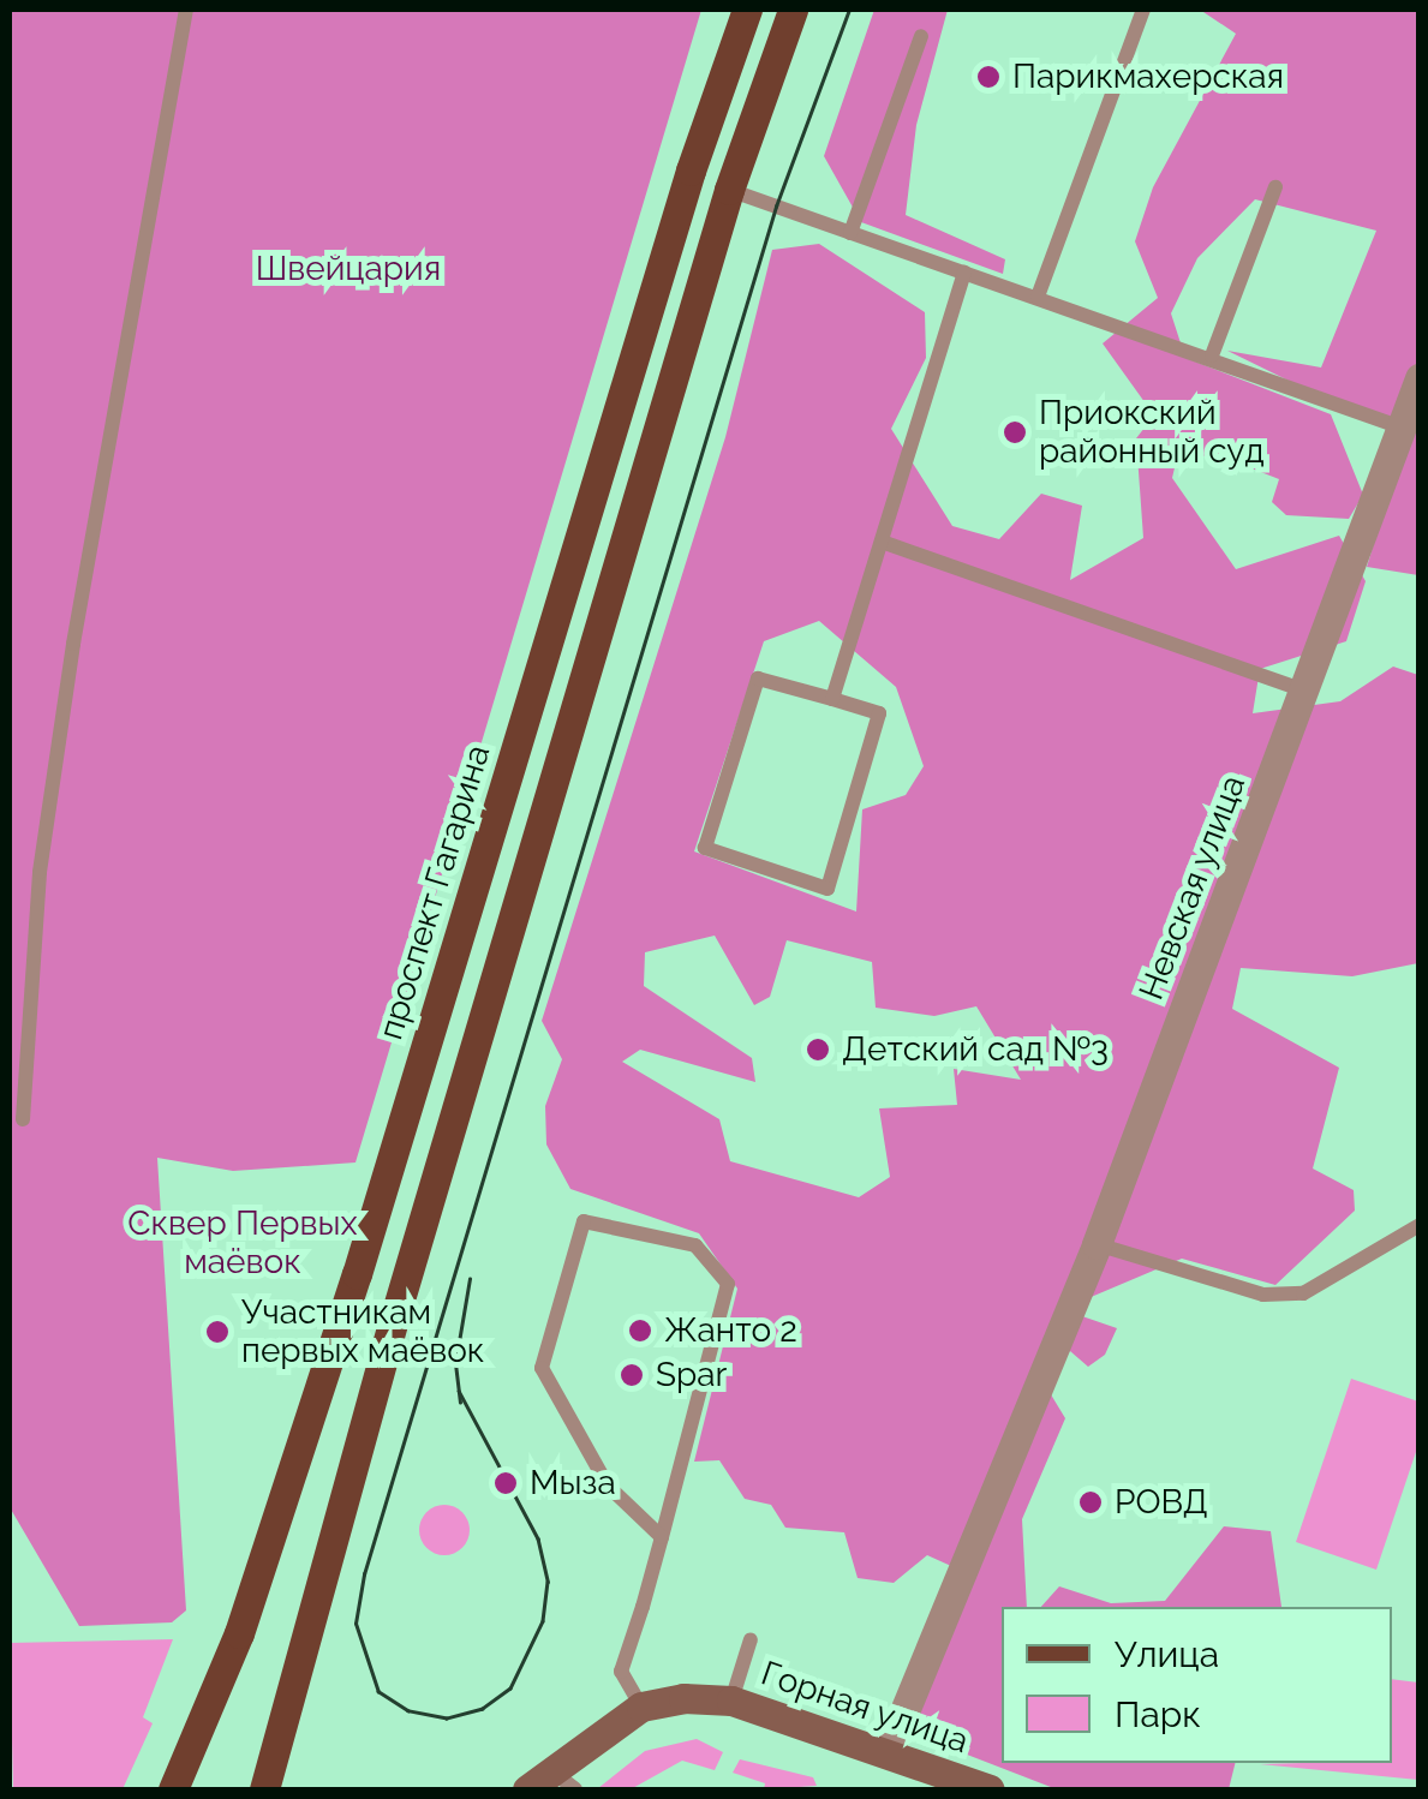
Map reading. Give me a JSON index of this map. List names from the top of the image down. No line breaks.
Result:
{"streets":{"main road":["проспект Гагарина","Горная улица"],"street":["Невская улица"]},"crossings":[["Невская улица","Горная улица"]],"parks":["Швейцария","Сквер Первых маёвок"],"places":["Парикмахерская","Приокский районный суд","Детский сад №3","Жанто 2","Участникам первых маёвок","Spar","Мыза","РОВД"],"legend":["Улица","Парк"]}
